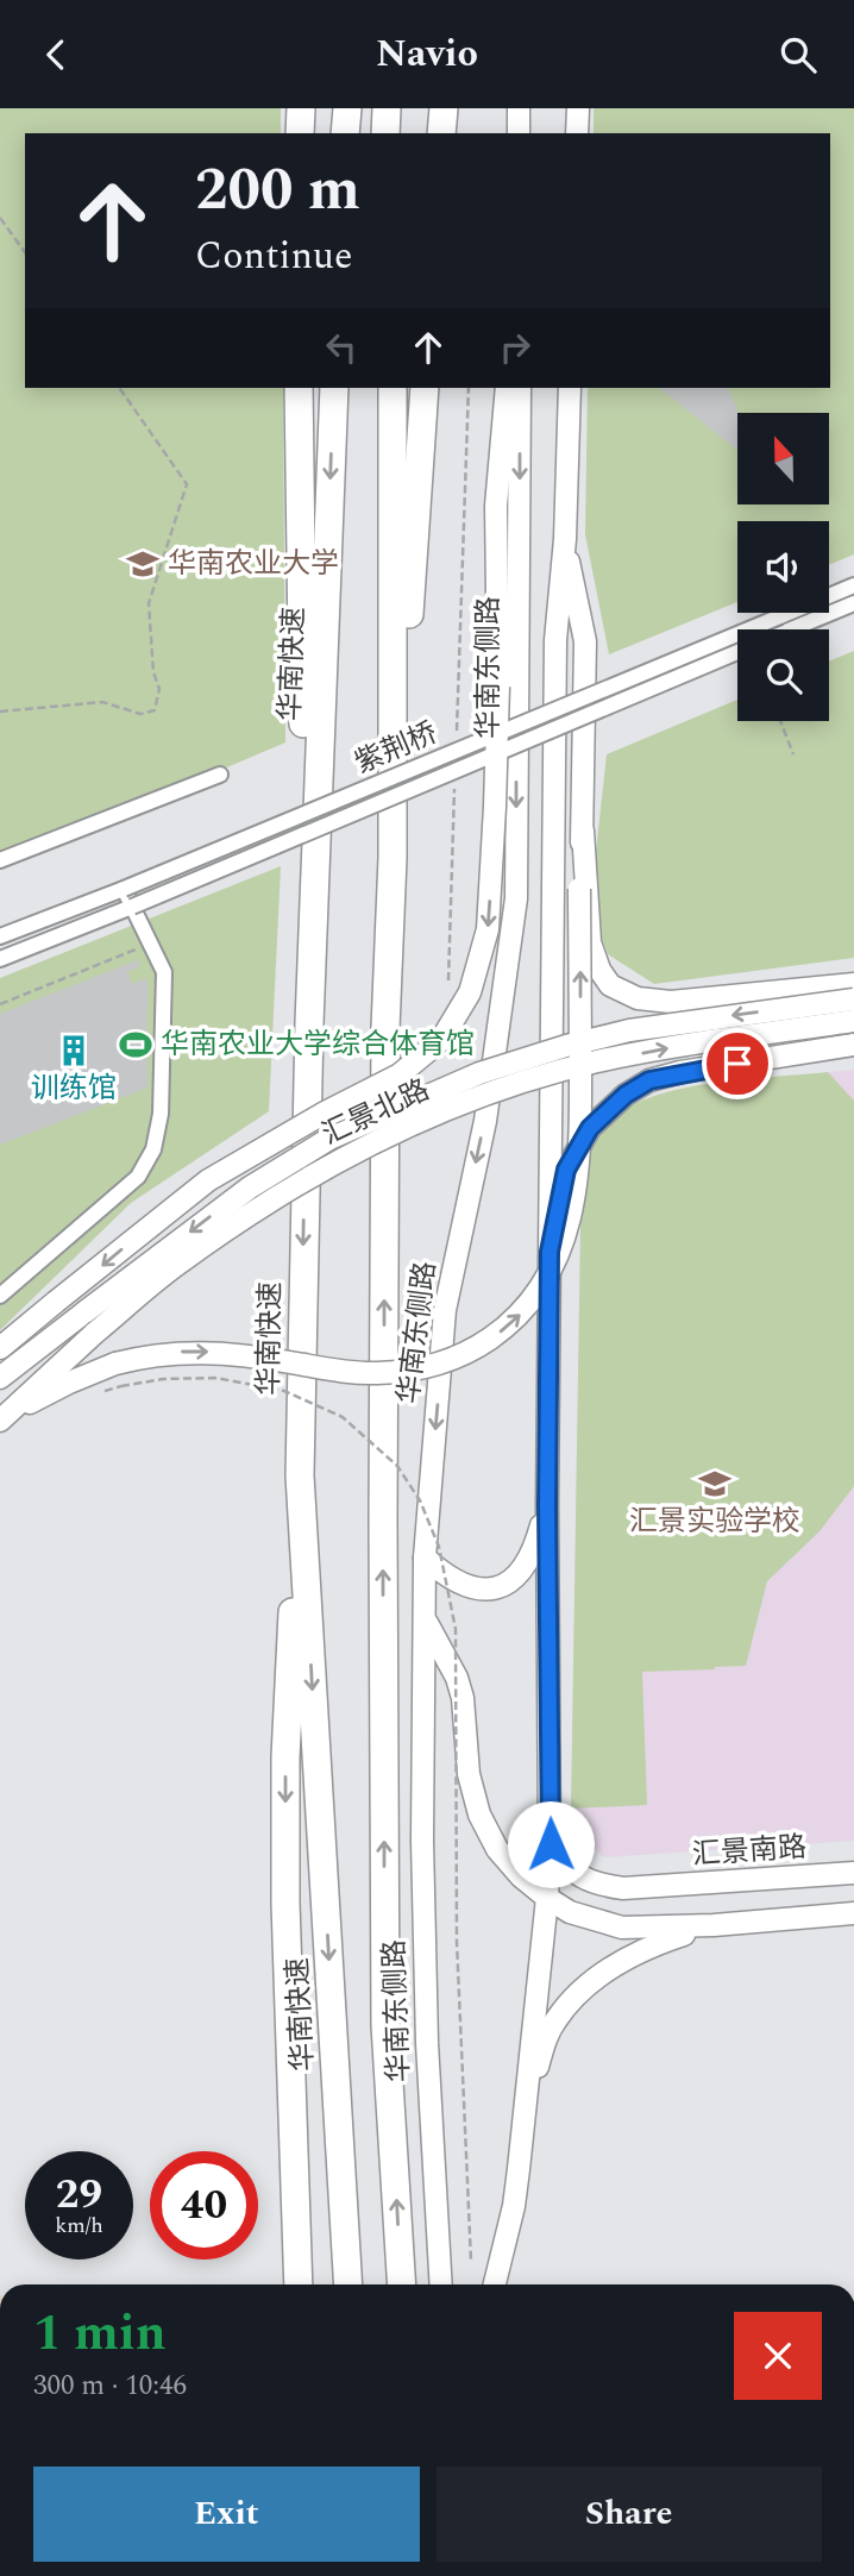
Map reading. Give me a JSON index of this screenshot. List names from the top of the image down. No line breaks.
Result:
{"streets":{"highway":["华南快速"],"street":["华南东侧路","紫荆桥","汇景北路","汇景南路"]},"places":{"school or university":["华南农业大学","汇景实验学校"],"sports":["华南农业大学综合体育馆"],"building":["训练馆"]},"north":"top","page":{"header":"Navio","turn":["200 m","Continue"],"speed":"29 km/h","limit":"40","heading":["1 min","300 m · 10:46"],"buttons":["Exit","Share"]}}
